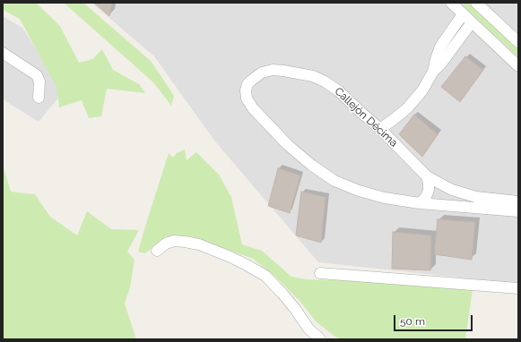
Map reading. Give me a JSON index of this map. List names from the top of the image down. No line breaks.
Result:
{"streets":{"street":["Callejón Décima"]},"scale_bar":"50 m"}
